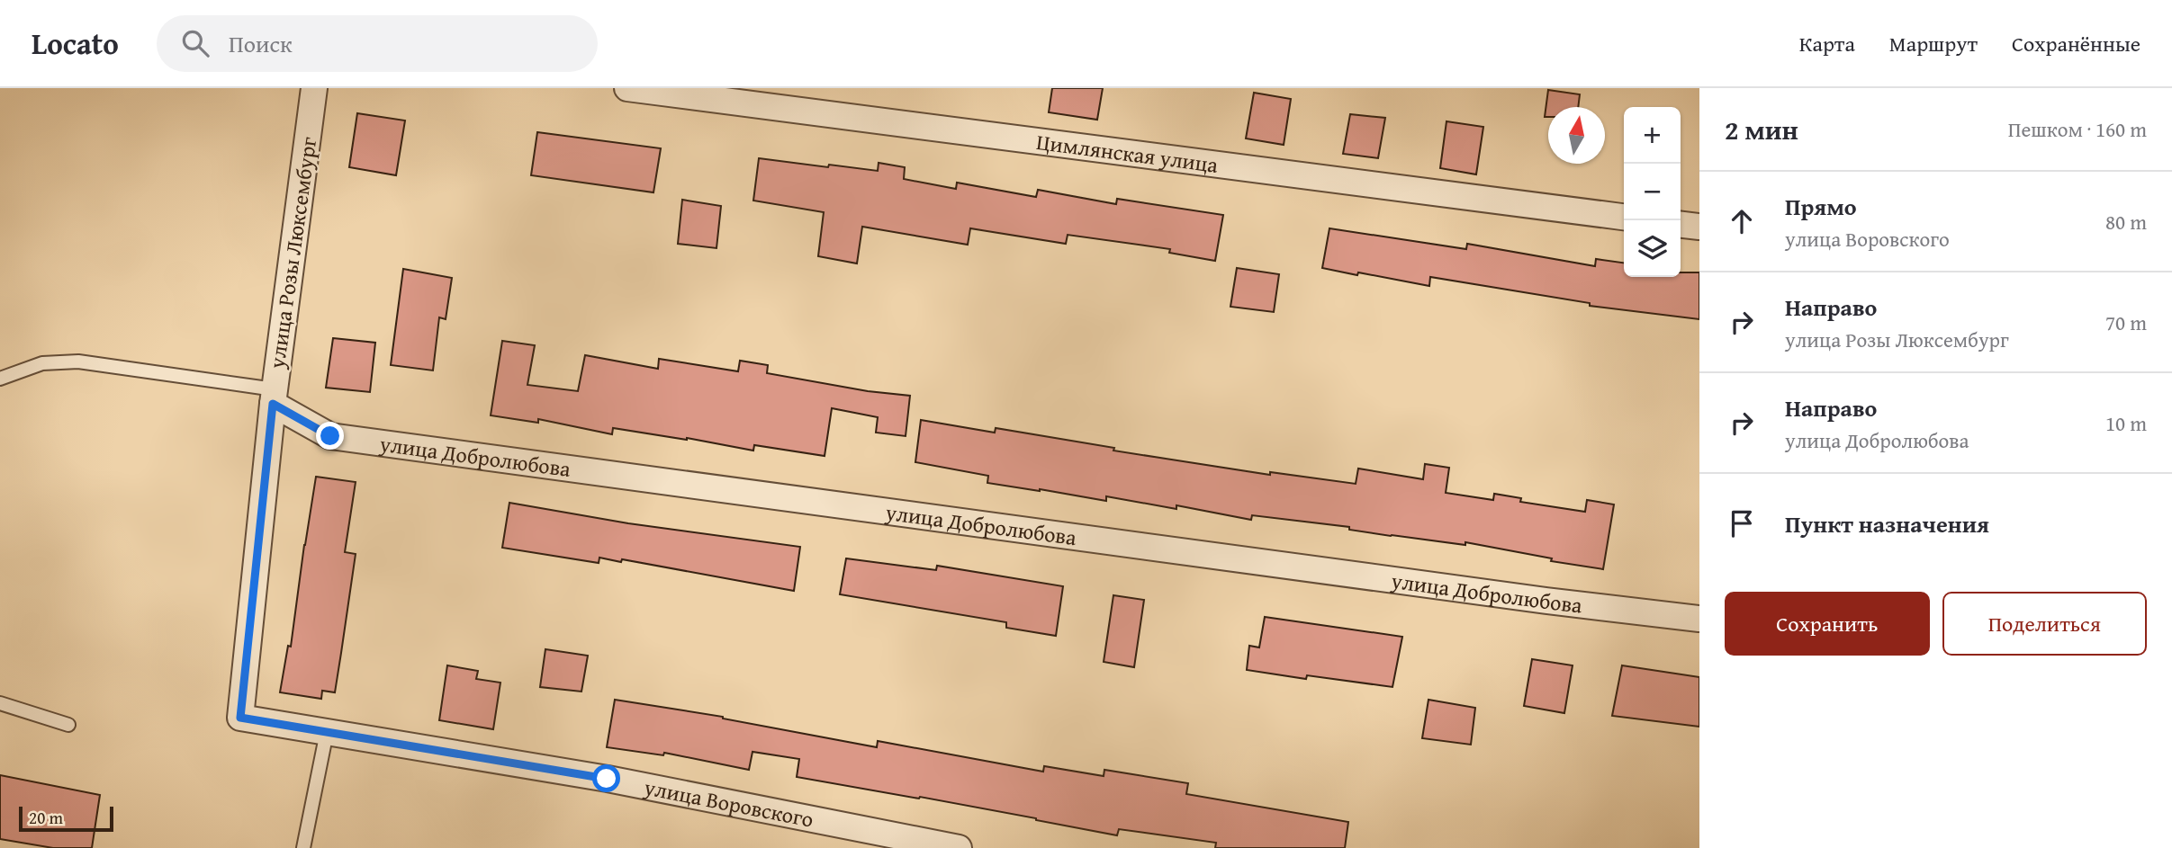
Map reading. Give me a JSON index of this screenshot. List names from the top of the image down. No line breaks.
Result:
{"streets":{"street":["Цимлянская улица","улица Розы Люксембург","улица Добролюбова","улица Воровского"]},"crossings":[["улица Розы Люксембург","улица Добролюбова"],["улица Розы Люксембург","улица Воровского"]],"scale_bar":"20 m","north":"top","page":{"header":"Locato","search":"Поиск","nav":["Карта","Маршрут","Сохранённые"],"heading":["2 мин","Пешком · 160 m"],"map_buttons":["+","−"],"list":[["Прямо","улица Воровского","80 m"],["Направо","улица Розы Люксембург","70 m"],["Направо","улица Добролюбова","10 m"],"Пункт назначения"],"buttons":["Сохранить","Поделиться"],"scale":"20 m"}}
